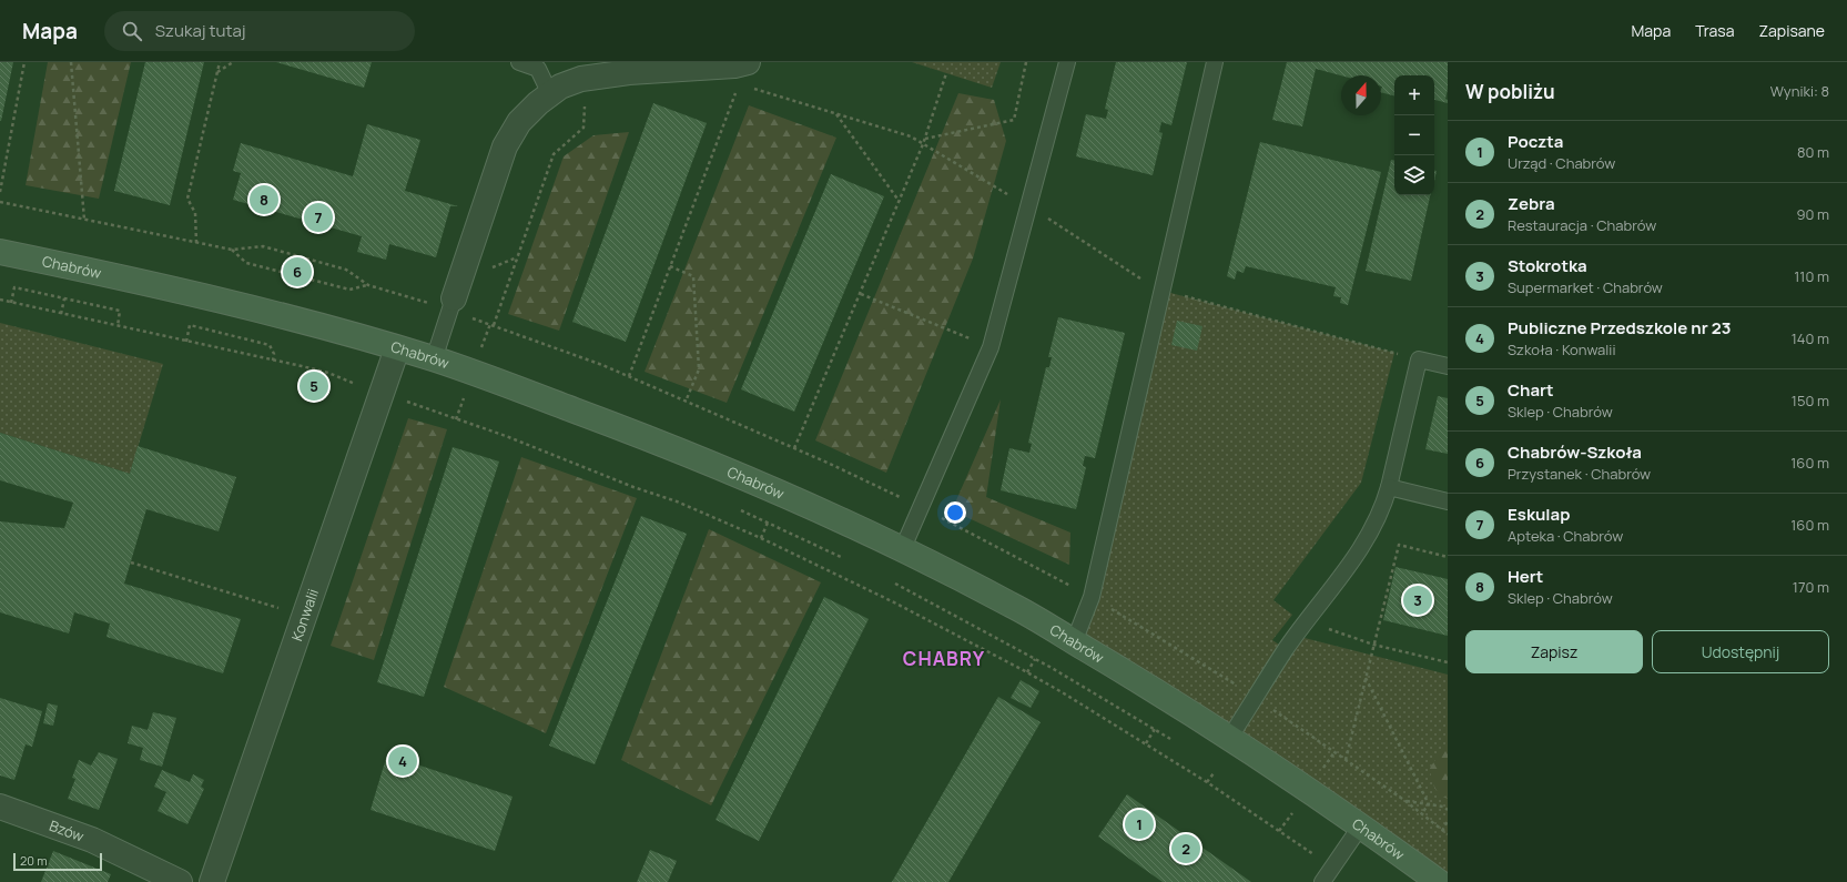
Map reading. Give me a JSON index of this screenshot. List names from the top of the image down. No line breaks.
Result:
{"streets":{"street":["Chabrów","Konwalii","Bzów"]},"crossings":[["Chabrów","Konwalii"]],"districts":["CHABRY"],"scale_bar":"20 m","north":"top","page":{"header":"Mapa","search":"Szukaj tutaj","nav":["Mapa","Trasa","Zapisane"],"heading":["W pobliżu","Wyniki: 8"],"map_buttons":["+","−"],"list":[{"mark":"1","name":"Poczta","note":"Urząd · Chabrów","value":"80 m"},{"mark":"2","name":"Zebra","note":"Restauracja · Chabrów","value":"90 m"},{"mark":"3","name":"Stokrotka","note":"Supermarket · Chabrów","value":"110 m"},{"mark":"4","name":"Publiczne Przedszkole nr 23","note":"Szkoła · Konwalii","value":"140 m"},{"mark":"5","name":"Chart","note":"Sklep · Chabrów","value":"150 m"},{"mark":"6","name":"Chabrów-Szkoła","note":"Przystanek · Chabrów","value":"160 m"},{"mark":"7","name":"Eskulap","note":"Apteka · Chabrów","value":"160 m"},{"mark":"8","name":"Hert","note":"Sklep · Chabrów","value":"170 m"}],"pins":["8","7","6","5","3","4","1","2"],"buttons":["Zapisz","Udostępnij"],"scale":"20 m"}}
